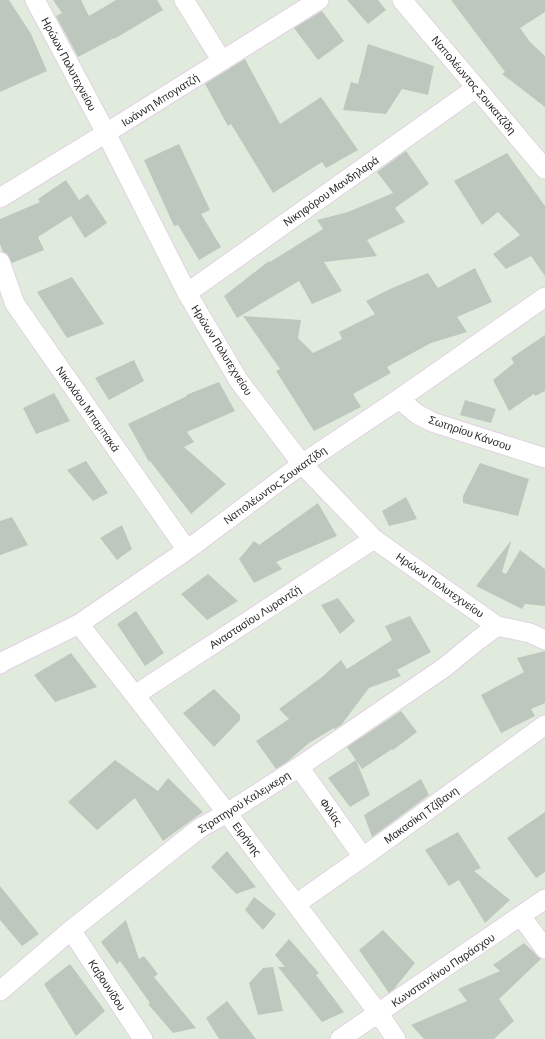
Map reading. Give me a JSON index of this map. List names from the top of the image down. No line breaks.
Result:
{"streets":{"street":["Ηρώων Πολυτεχνείου","Ναπολέωντος Σουκατζίδη","Ιωάννη Μπογιατζή","Νικηφόρου Μανδηλαρά","Νικολάου Μπαμπακά","Σωτηρίου Κάνσου","Αναστασίου Λυραντζή","Στρατηγού Καλεμκερη","Φιλίας","Μακασίκη Τζίβανη","Ειρήνης","Κωνσταντίνου Παράσχου","Καβουνίδου"]},"crossings":[["Ηρώων Πολυτεχνείου","Ναπολέωντος Σουκατζίδη"],["Ηρώων Πολυτεχνείου","Ιωάννη Μπογιατζή"],["Ηρώων Πολυτεχνείου","Νικηφόρου Μανδηλαρά"],["Ηρώων Πολυτεχνείου","Αναστασίου Λυραντζή"],["Ηρώων Πολυτεχνείου","Στρατηγού Καλεμκερη"],["Ναπολέωντος Σουκατζίδη","Νικηφόρου Μανδηλαρά"],["Ναπολέωντος Σουκατζίδη","Νικολάου Μπαμπακά"],["Ναπολέωντος Σουκατζίδη","Σωτηρίου Κάνσου"],["Ναπολέωντος Σουκατζίδη","Ειρήνης"],["Αναστασίου Λυραντζή","Ειρήνης"],["Στρατηγού Καλεμκερη","Φιλίας"],["Στρατηγού Καλεμκερη","Ειρήνης"],["Στρατηγού Καλεμκερη","Καβουνίδου"],["Φιλίας","Μακασίκη Τζίβανη"],["Μακασίκη Τζίβανη","Ειρήνης"],["Ειρήνης","Κωνσταντίνου Παράσχου"]]}
